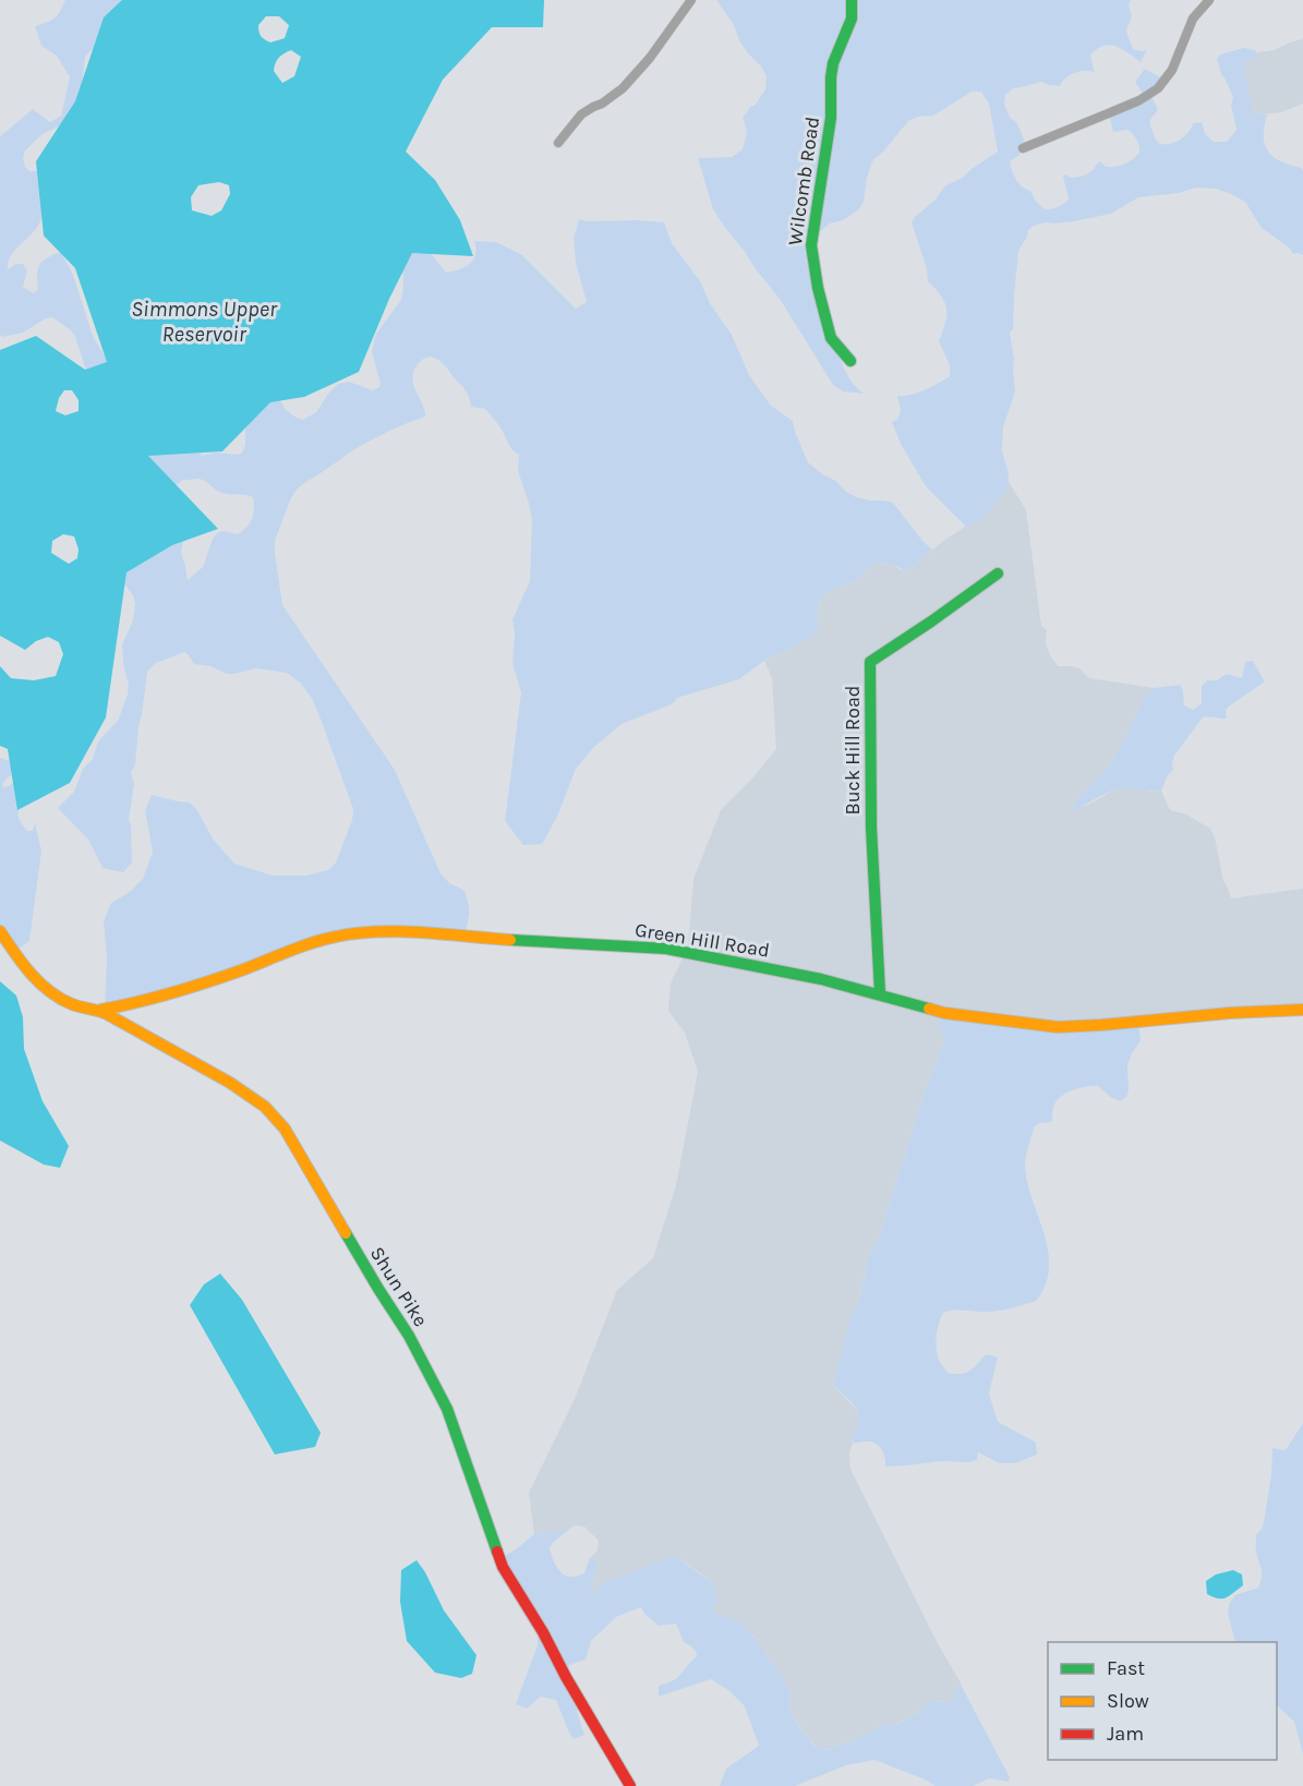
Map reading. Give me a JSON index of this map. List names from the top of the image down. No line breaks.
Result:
{"streets":{"street":["Wilcomb Road","Buck Hill Road","Green Hill Road","Shun Pike"]},"crossings":[["Buck Hill Road","Green Hill Road"],["Green Hill Road","Shun Pike"]],"water":["Simmons Upper Reservoir"],"legend":["Fast","Slow","Jam"]}
